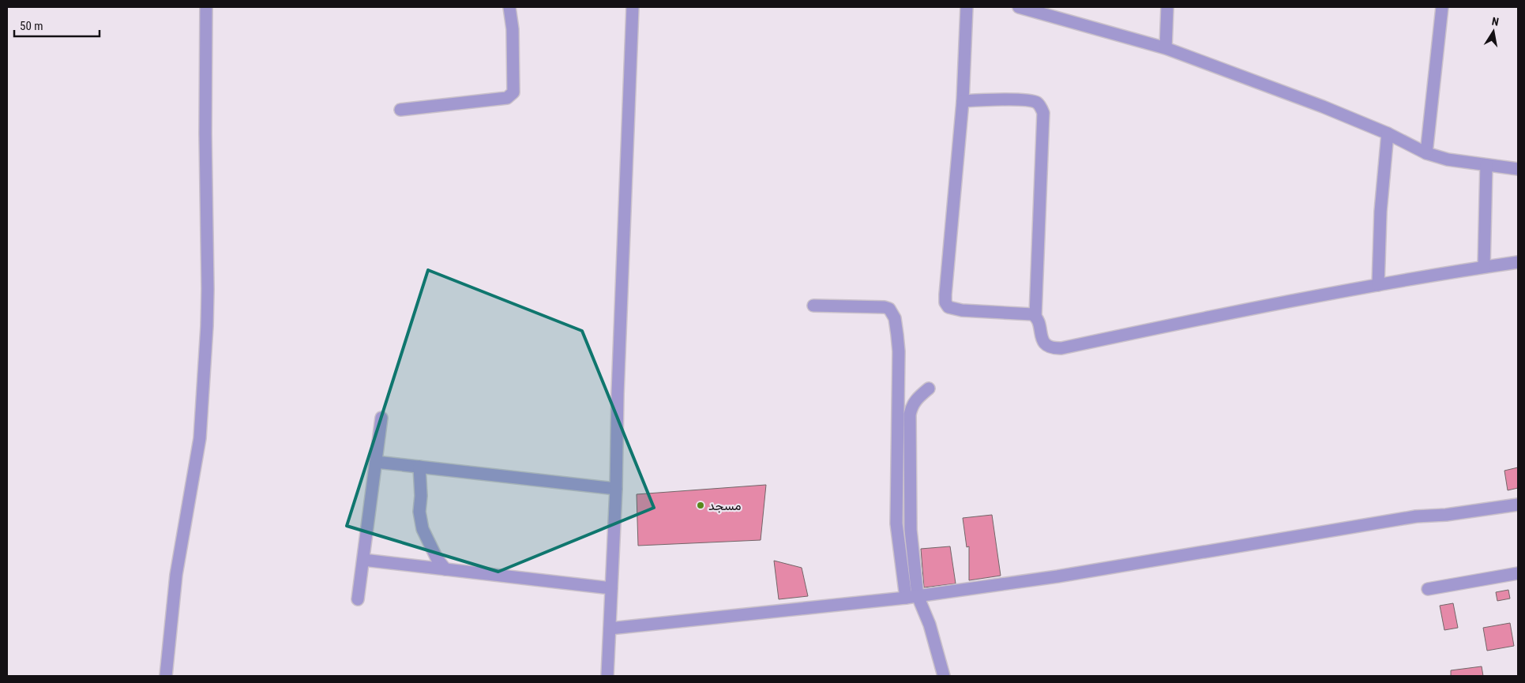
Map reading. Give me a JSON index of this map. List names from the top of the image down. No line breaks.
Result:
{"places":["مسجد"],"scale_bar":"50 m","north":"top"}
